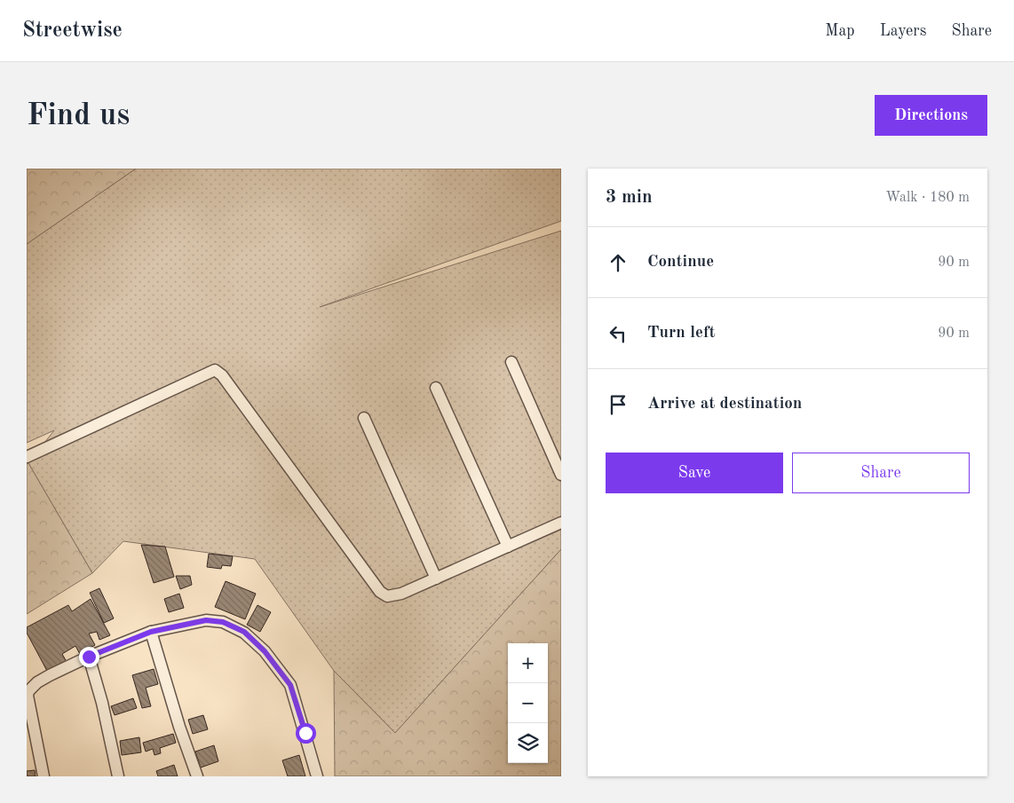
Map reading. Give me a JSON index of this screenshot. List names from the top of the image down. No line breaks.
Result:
{"page":{"header":"Streetwise","nav":["Map","Layers","Share"],"buttons":["Directions",["Save","Share"]],"title":"Find us","heading":["3 min","Walk · 180 m"],"list":[["Continue","90 m"],["Turn left","90 m"],"Arrive at destination"],"map_buttons":["+","−"]}}
